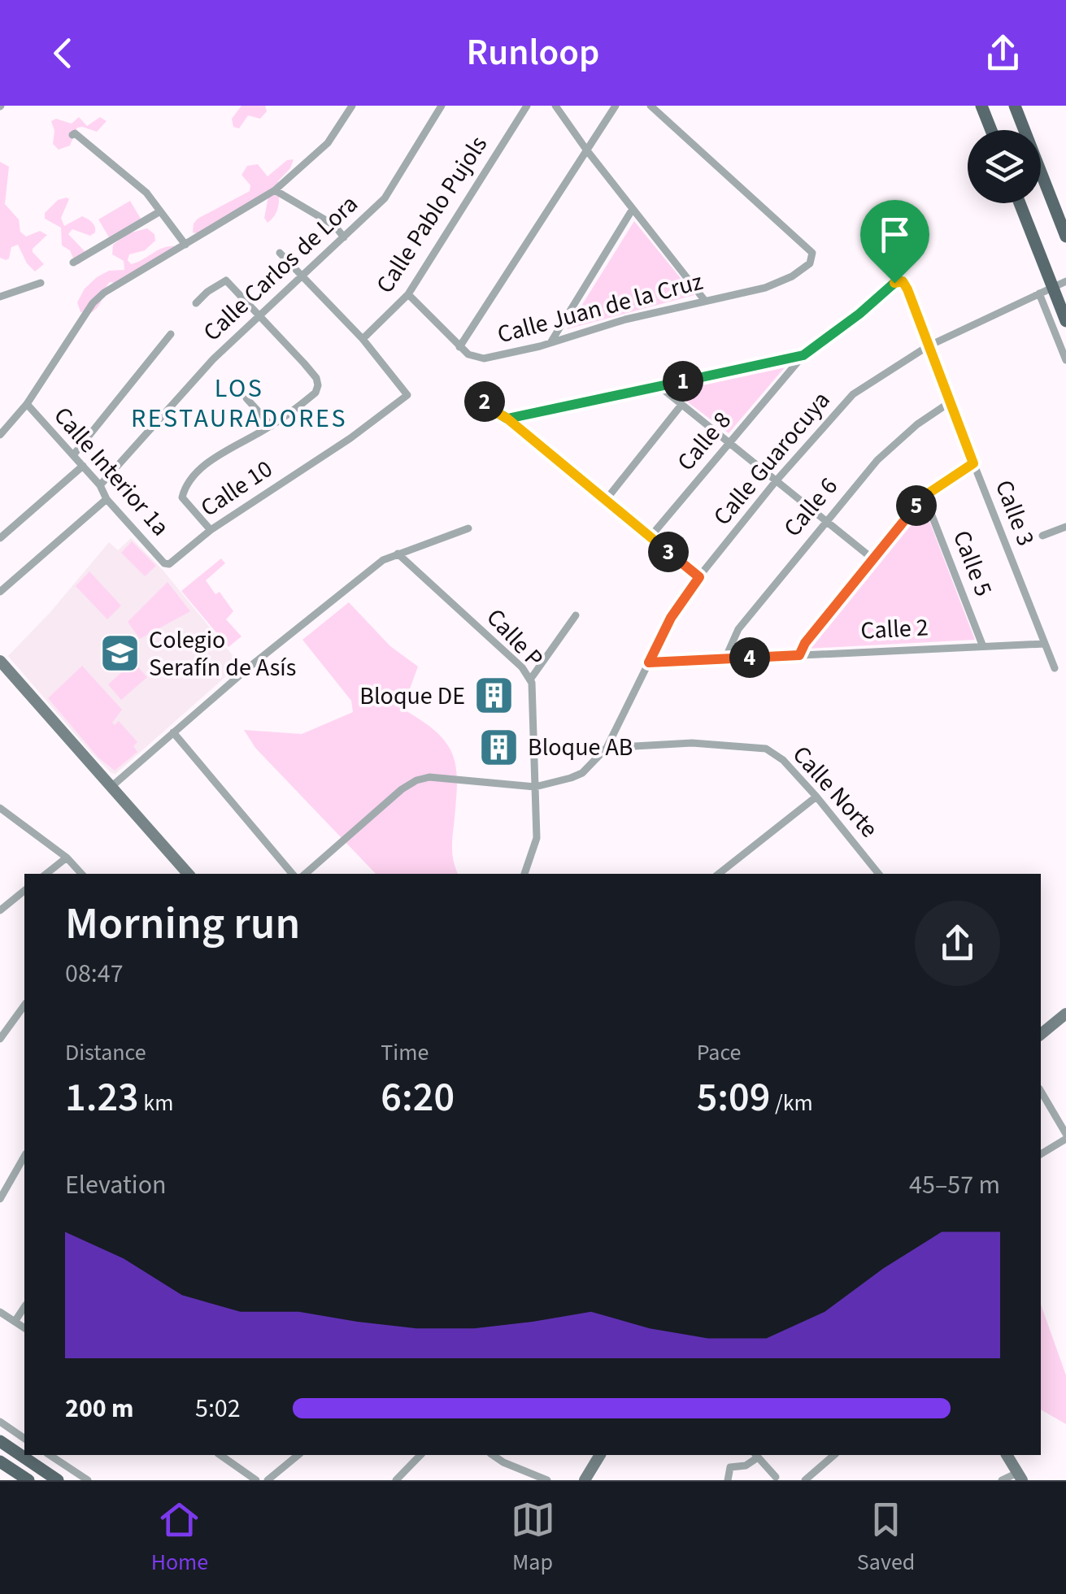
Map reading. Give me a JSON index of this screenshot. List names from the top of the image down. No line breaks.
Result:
{"streets":{"street":["Calle Pablo Pujols","Calle Carlos de Lora","Calle Juan de la Cruz","Calle 8","Calle Guarocuya","Calle Interior 1a","Calle 10","Calle 6","Calle 3","Calle 5","Calle 2","Calle P","Calle Norte"]},"crossings":[["Calle Pablo Pujols","Calle 10"],["Calle Carlos de Lora","Calle Interior 1a"],["Calle 8","Calle 3"],["Calle Guarocuya","Calle 3"],["Calle Guarocuya","Calle 2"],["Calle Guarocuya","Calle P"],["Calle Guarocuya","Calle Norte"],["Calle Interior 1a","Calle 10"],["Calle 6","Calle 3"],["Calle 6","Calle 2"],["Calle 3","Calle 2"],["Calle 5","Calle 2"]],"districts":["LOS RESTAURADORES"],"places":{"school or university":["Colegio Serafín de Asís"],"building":["Bloque DE","Bloque AB"]},"page":{"header":"Runloop","pins":["1","2","5","3","4"],"heading":["Morning run","08:47"],"stats":[["Distance","1.23 km"],["Time","6:20"],["Pace","5:09 /km"]],"chart":["Elevation","45–57 m"],"list":[{"name":"200 m","note":"5:02"}],"tabs":["Home","Map","Saved"]}}
